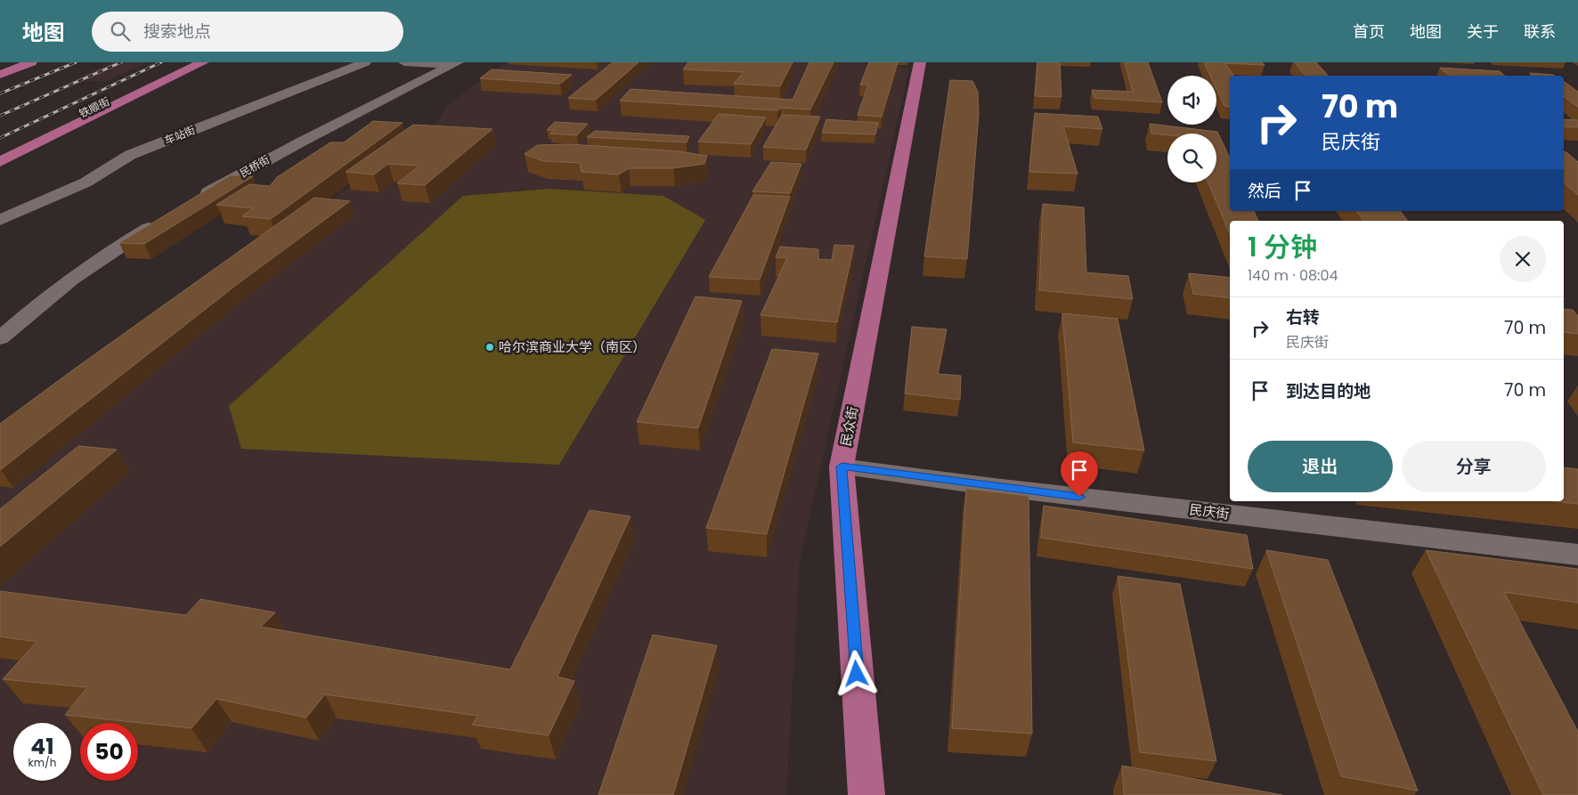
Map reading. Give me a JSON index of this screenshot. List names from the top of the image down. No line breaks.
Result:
{"streets":{"main road":["铁顺街","民众街"],"street":["车站街","民桥街","民庆街"]},"crossings":[["民众街","民庆街"]],"places":["哈尔滨商业大学（南区）"],"page":{"header":"地图","search":"搜索地点","nav":["首页","地图","关于","联系"],"turn":["70 m","民庆街"],"then":"然后","heading":["1 分钟","140 m · 08:04"],"list":[{"name":"右转","note":"民庆街","value":"70 m"},{"name":"到达目的地","value":"70 m"}],"buttons":["退出","分享"],"speed":"41 km/h","limit":"50"}}
